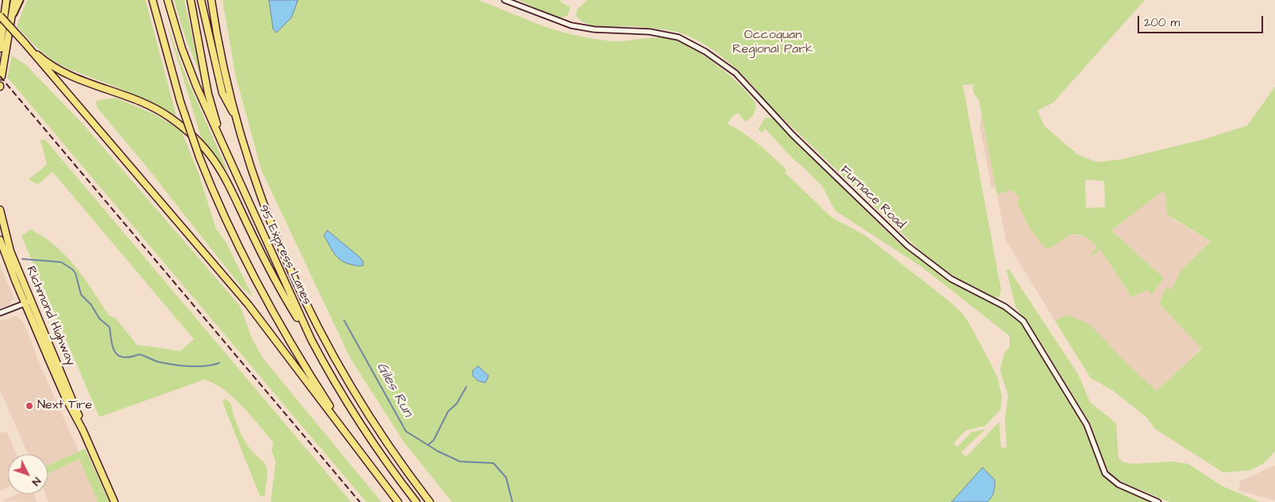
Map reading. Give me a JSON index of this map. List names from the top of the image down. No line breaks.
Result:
{"streets":{"highway":["95 Express Lanes","Richmond Highway"],"main road":["Furnace Road"]},"water":["Giles Run"],"parks":["Occoquan Regional Park"],"places":["Next Tire"],"scale_bar":"200 m","north":"bottom right"}
